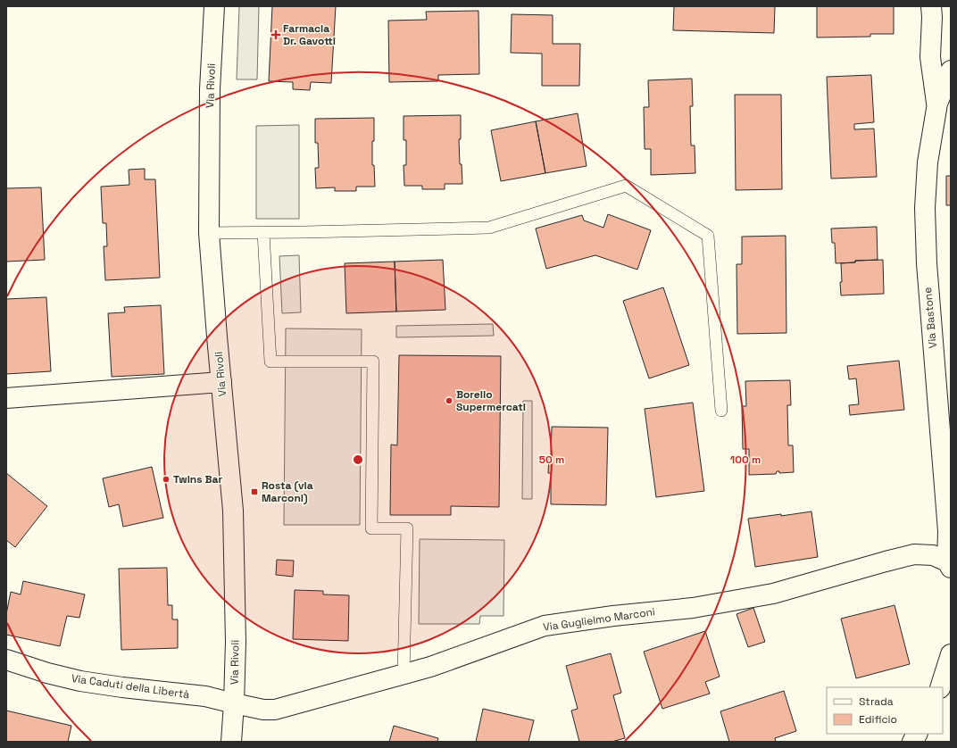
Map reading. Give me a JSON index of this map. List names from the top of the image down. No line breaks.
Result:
{"streets":{"street":["Via Rivoli","Via Bastone","Via Guglielmo Marconi","Via Caduti della Libertà"]},"crossings":[["Via Rivoli","Via Guglielmo Marconi"],["Via Rivoli","Via Caduti della Libertà"],["Via Bastone","Via Guglielmo Marconi"],["Via Guglielmo Marconi","Via Caduti della Libertà"]],"places":{"health":["Farmacia Dr. Gavotti"],"other":["Borello Supermercati","Twins Bar"],"transit":["Rosta (via Marconi)"]},"legend":["Strada","Edificio"],"rings":["50 m","100 m"]}
